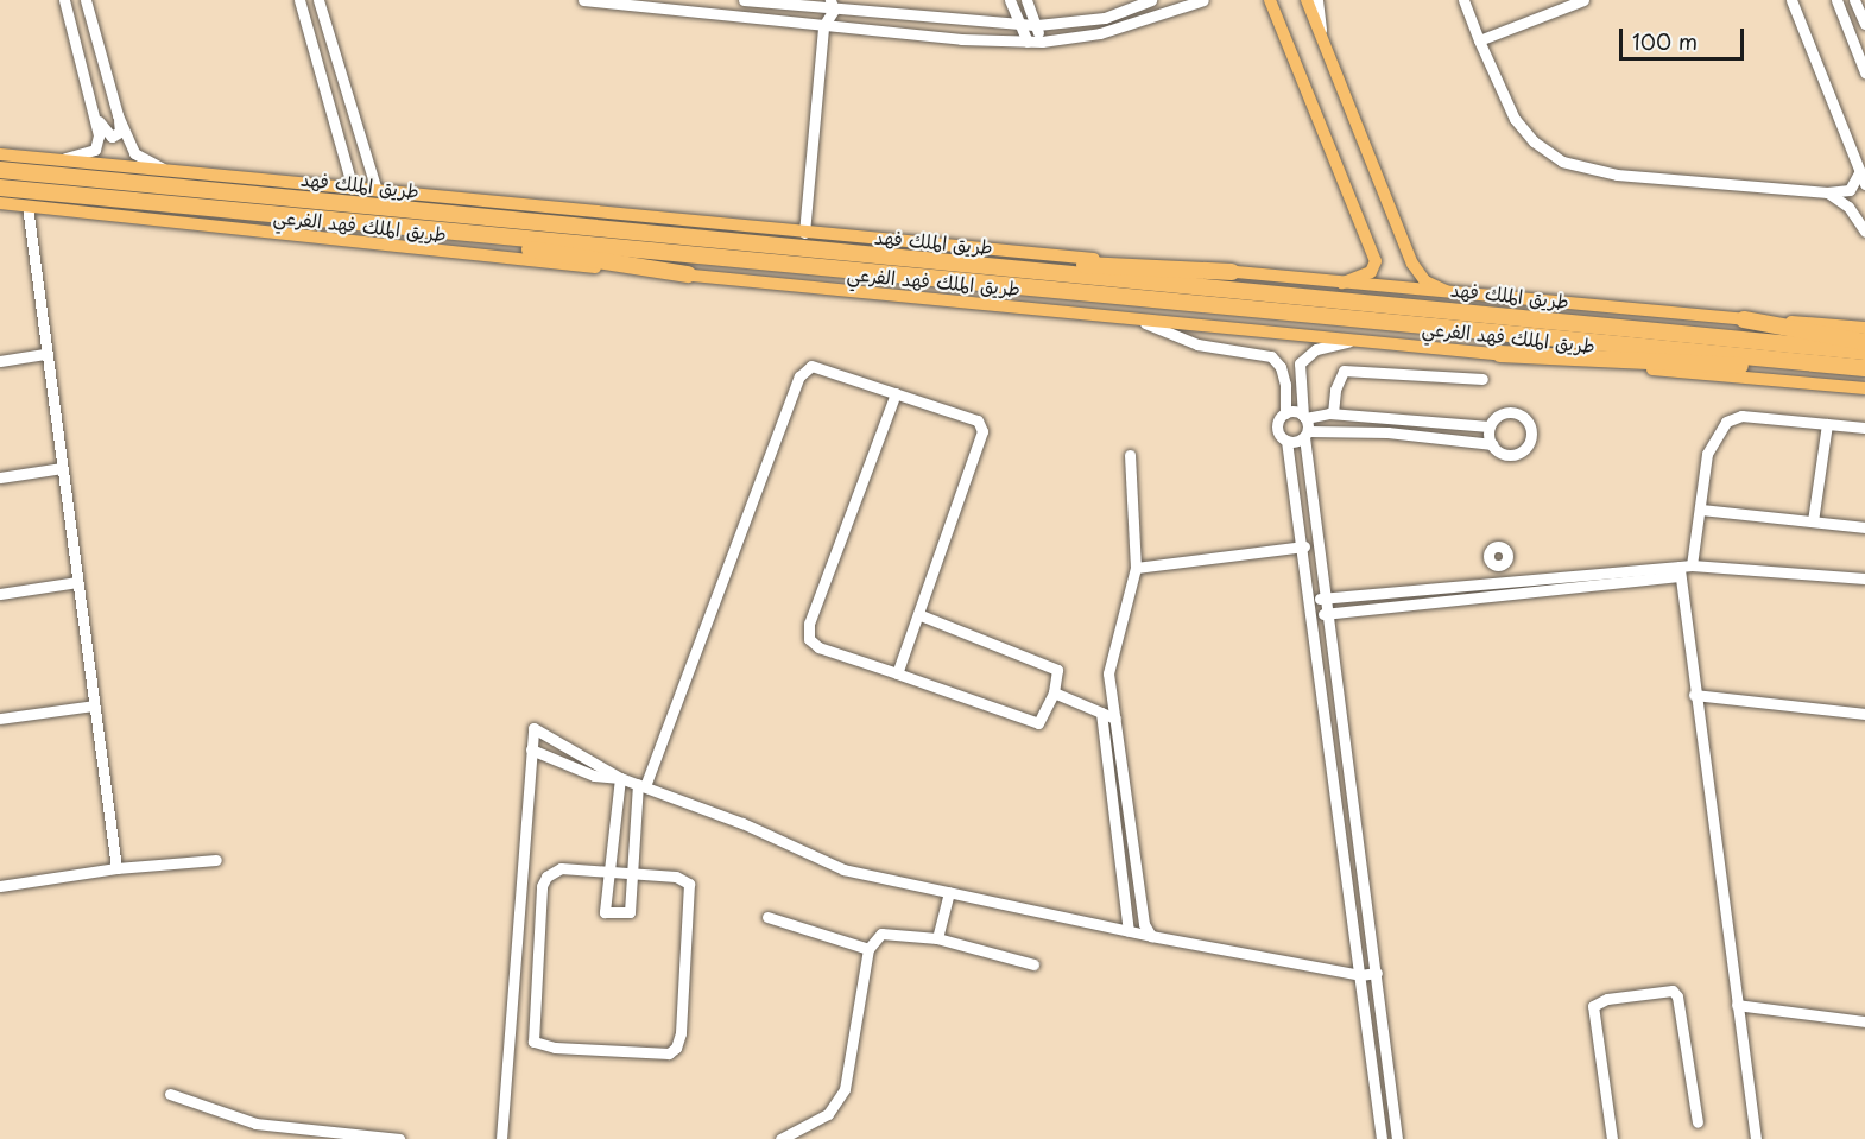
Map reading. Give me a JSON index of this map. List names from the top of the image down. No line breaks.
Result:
{"streets":{"highway":["طريق الملك فهد"],"main road":["طريق الملك فهد الفرعي"]},"scale_bar":"100 m"}
